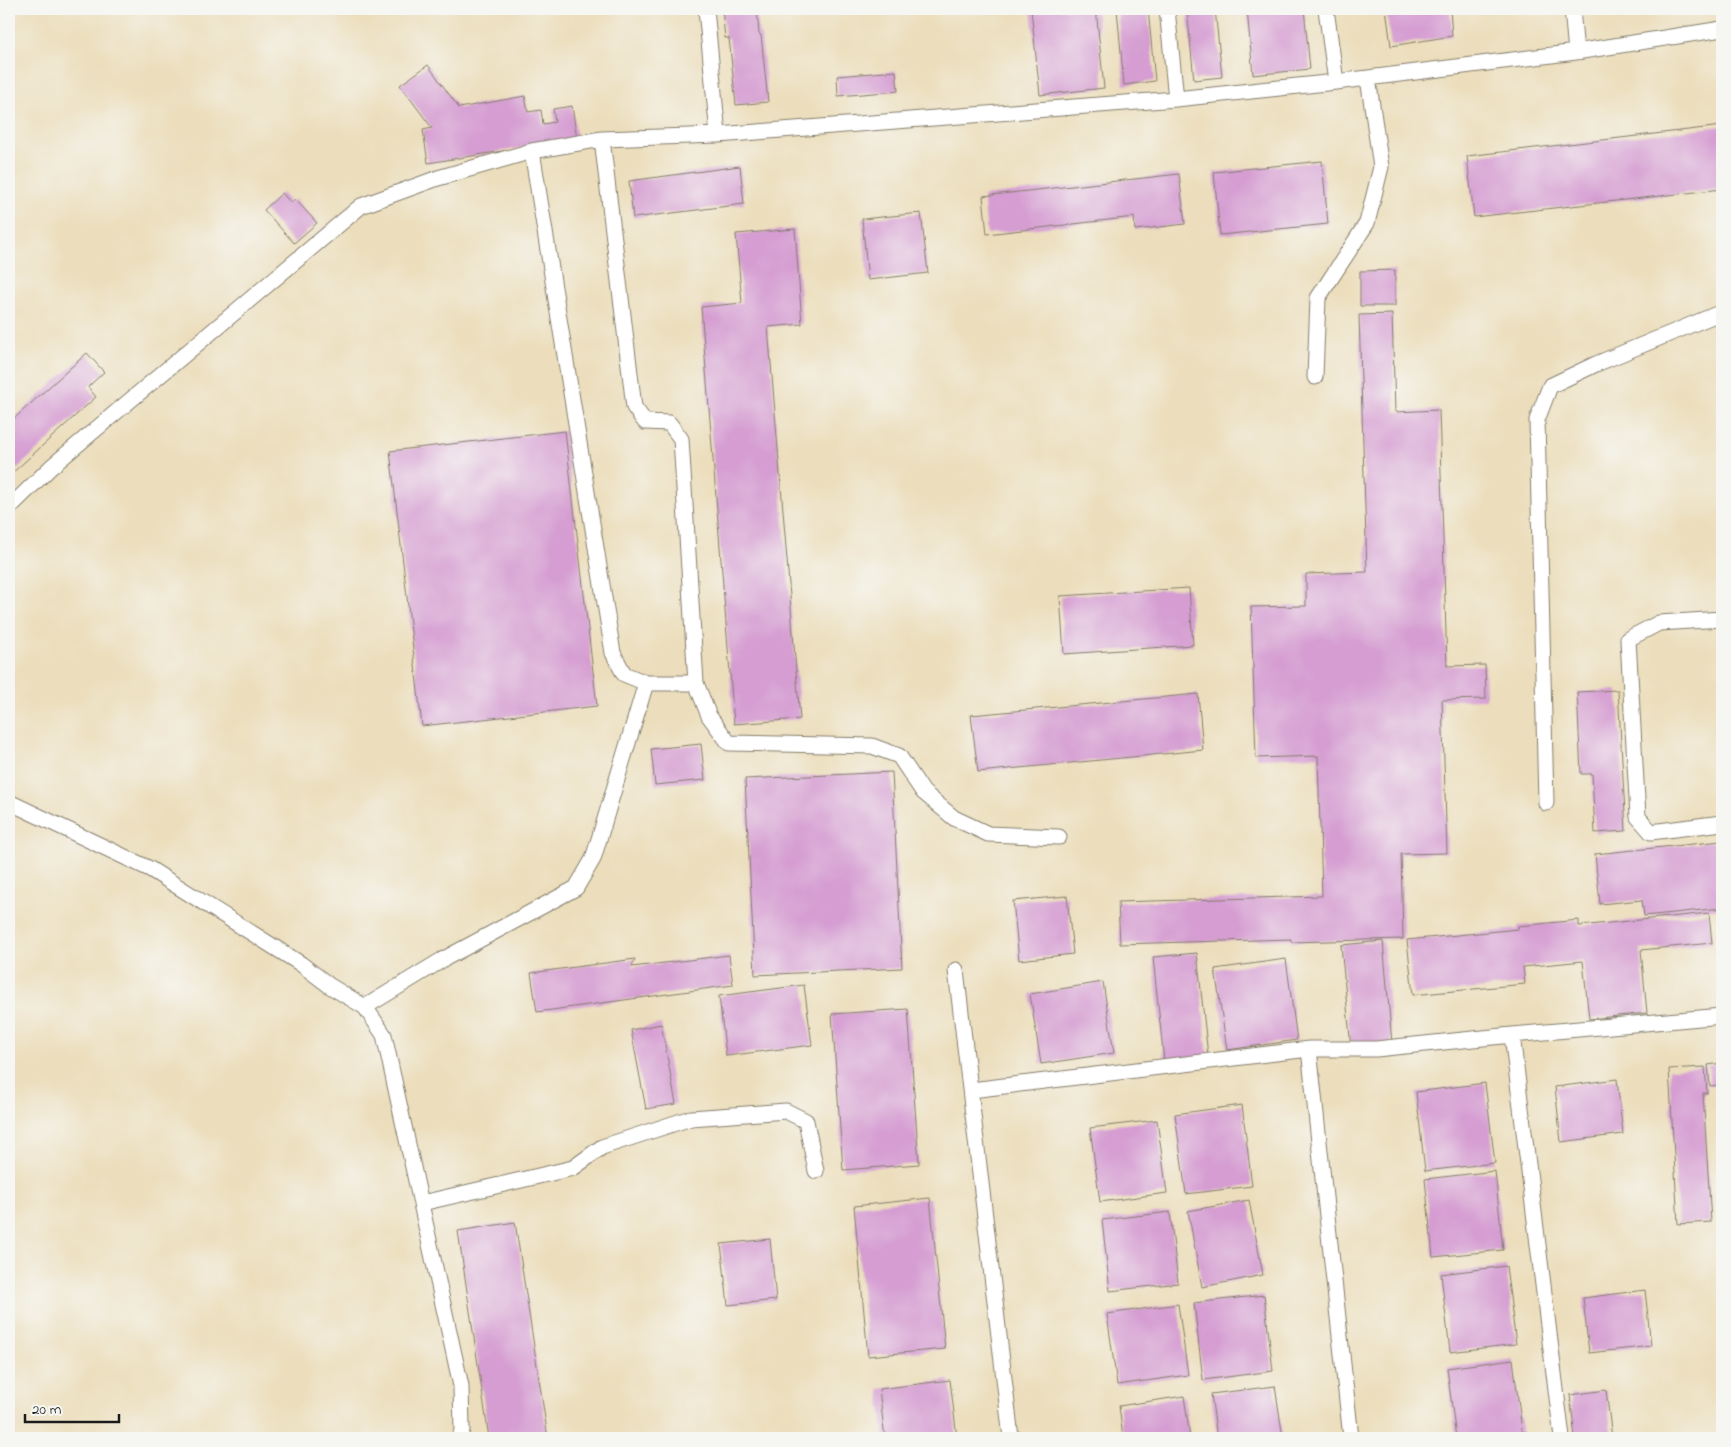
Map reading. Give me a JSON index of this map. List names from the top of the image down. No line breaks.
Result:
{"scale_bar":"20 m"}
